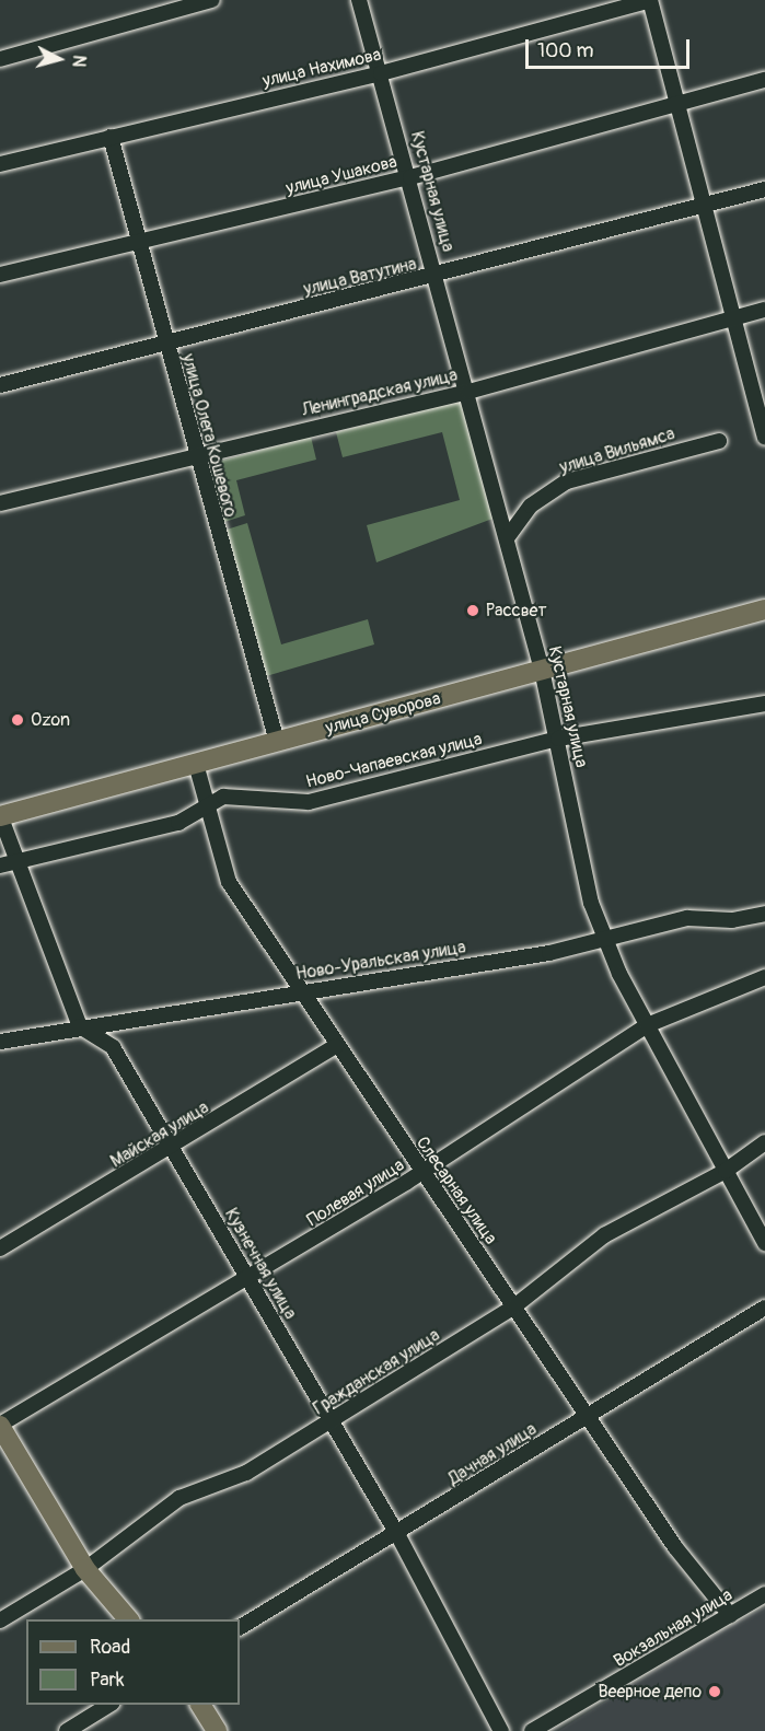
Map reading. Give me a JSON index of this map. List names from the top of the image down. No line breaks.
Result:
{"streets":{"main road":["улица Суворова"],"street":["улица Нахимова","улица Ушакова","Кустарная улица","улица Ватутина","Ленинградская улица","улица Олега Кошевого","улица Вильямса","Ново-Чапаевская улица","Ново-Уральская улица","Майская улица","Слесарная улица","Полевая улица","Кузнечная улица","Гражданская улица","Дачная улица","Вокзальная улица"]},"crossings":[["улица Нахимова","Кустарная улица"],["улица Нахимова","улица Олега Кошевого"],["улица Ушакова","Кустарная улица"],["улица Ушакова","улица Олега Кошевого"],["Кустарная улица","улица Ватутина"],["Кустарная улица","Ленинградская улица"],["Кустарная улица","улица Вильямса"],["Кустарная улица","улица Суворова"],["Кустарная улица","Ново-Чапаевская улица"],["Кустарная улица","Ново-Уральская улица"],["Кустарная улица","Полевая улица"],["Кустарная улица","Гражданская улица"],["улица Ватутина","улица Олега Кошевого"],["Ленинградская улица","улица Олега Кошевого"],["улица Олега Кошевого","улица Суворова"],["улица Суворова","Слесарная улица"],["Ново-Чапаевская улица","Слесарная улица"],["Ново-Уральская улица","Слесарная улица"],["Ново-Уральская улица","Кузнечная улица"],["Майская улица","Слесарная улица"],["Майская улица","Кузнечная улица"],["Слесарная улица","Полевая улица"],["Слесарная улица","Гражданская улица"],["Слесарная улица","Дачная улица"],["Слесарная улица","Вокзальная улица"],["Полевая улица","Кузнечная улица"],["Кузнечная улица","Гражданская улица"],["Кузнечная улица","Дачная улица"]],"places":["Рассвет","Ozon","Веерное депо"],"legend":["Road","Park"],"scale_bar":"100 m","north":"right"}
